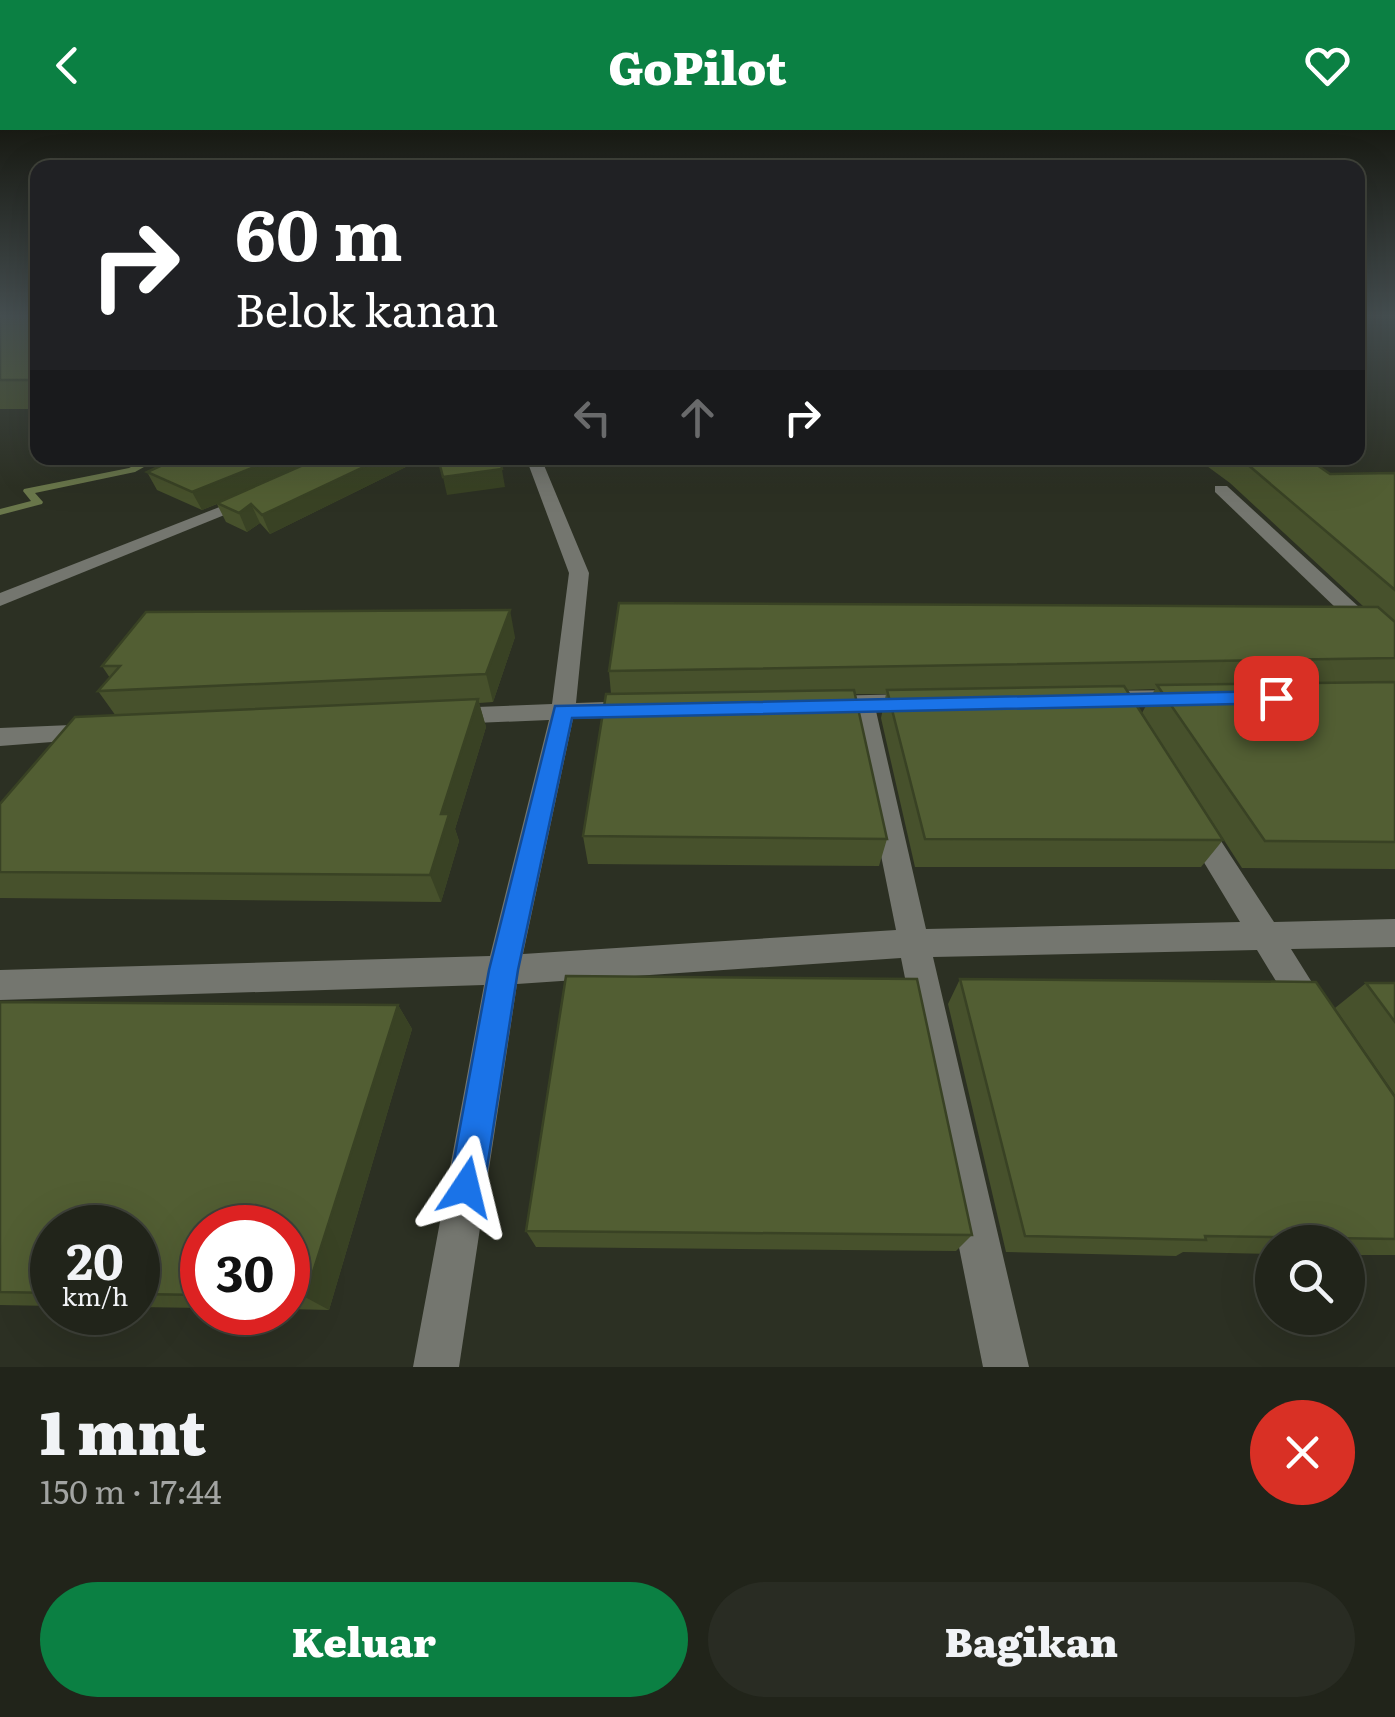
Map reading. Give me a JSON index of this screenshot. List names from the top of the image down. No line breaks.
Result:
{"page":{"header":"GoPilot","turn":["60 m","Belok kanan"],"speed":"20 km/h","limit":"30","heading":["1 mnt","150 m · 17:44"],"buttons":["Keluar","Bagikan"]}}
